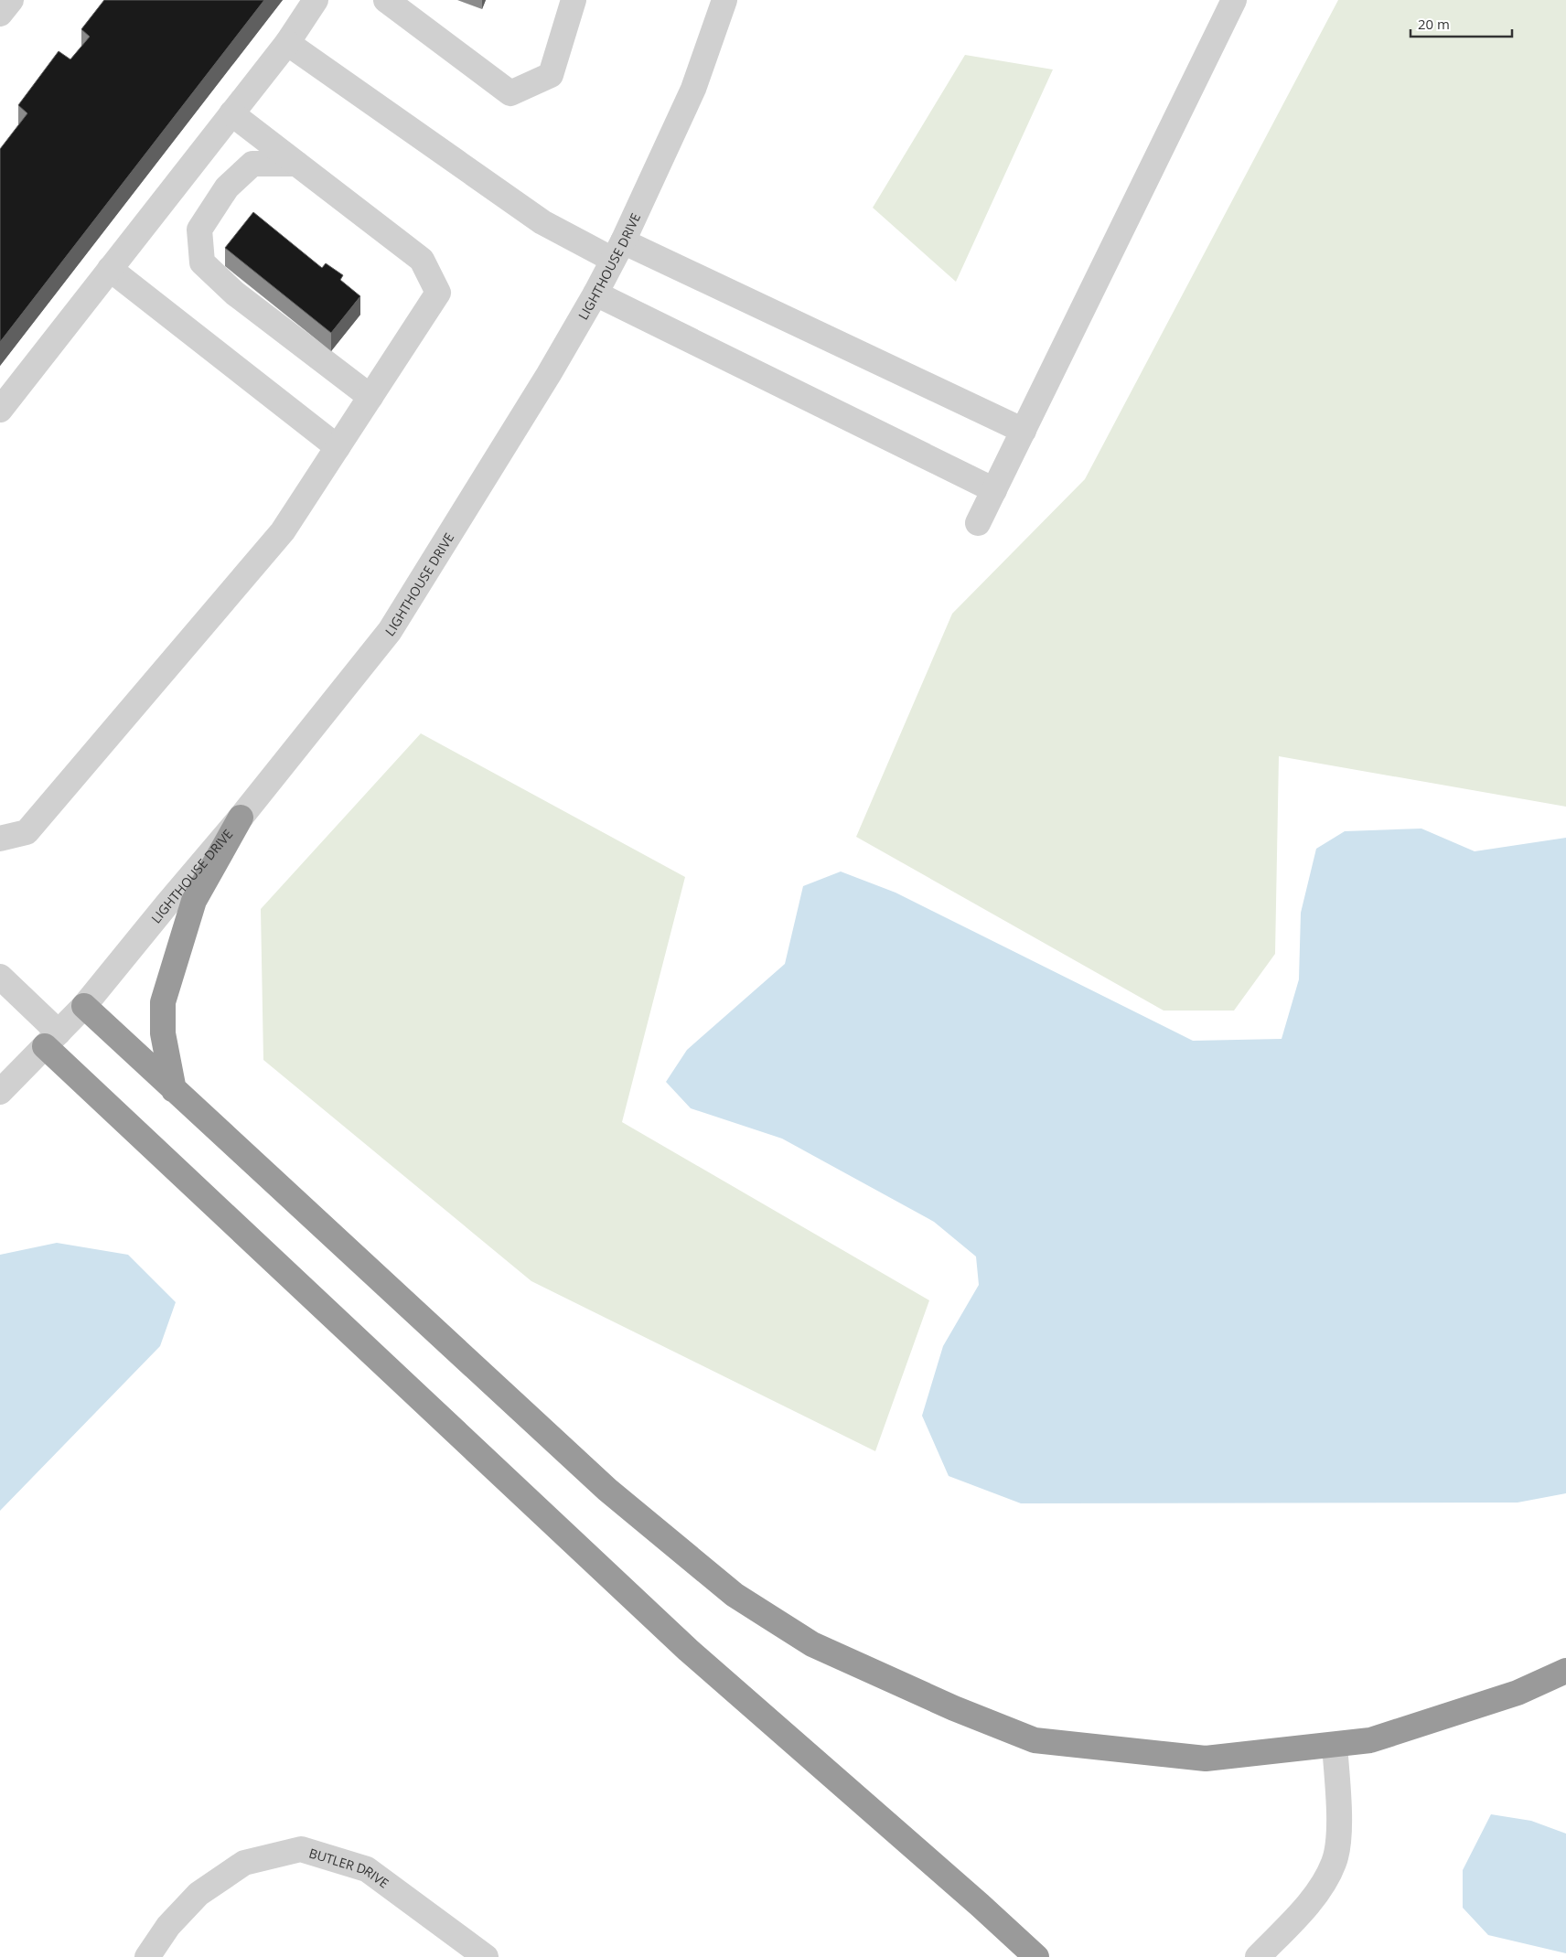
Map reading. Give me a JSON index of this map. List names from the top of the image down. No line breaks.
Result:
{"streets":{"street":["LIGHTHOUSE DRIVE","BUTLER DRIVE"]},"scale_bar":"20 m"}
